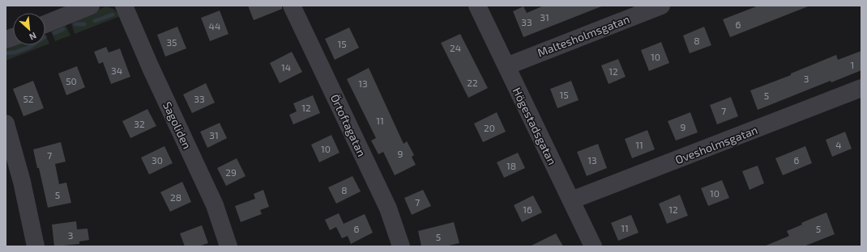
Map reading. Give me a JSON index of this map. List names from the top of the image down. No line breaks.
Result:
{"streets":{"street":["Maltesholmsgatan","Sagoliden","Örtoftagatan","Högestadsgatan","Ovesholmsgatan"]},"crossings":[["Maltesholmsgatan","Högestadsgatan"],["Högestadsgatan","Ovesholmsgatan"]],"house_numbers":["31","33","6","44","8","35","15","24","10","1","14","34","12","3","50","22","13","15","5","52","33","12","7","11","32","9","20","31","11","4","10","9","7","30","13","6","18","29","8","10","5","28","7","16","12","11","6","5","3","5"],"north":"bottom right"}
